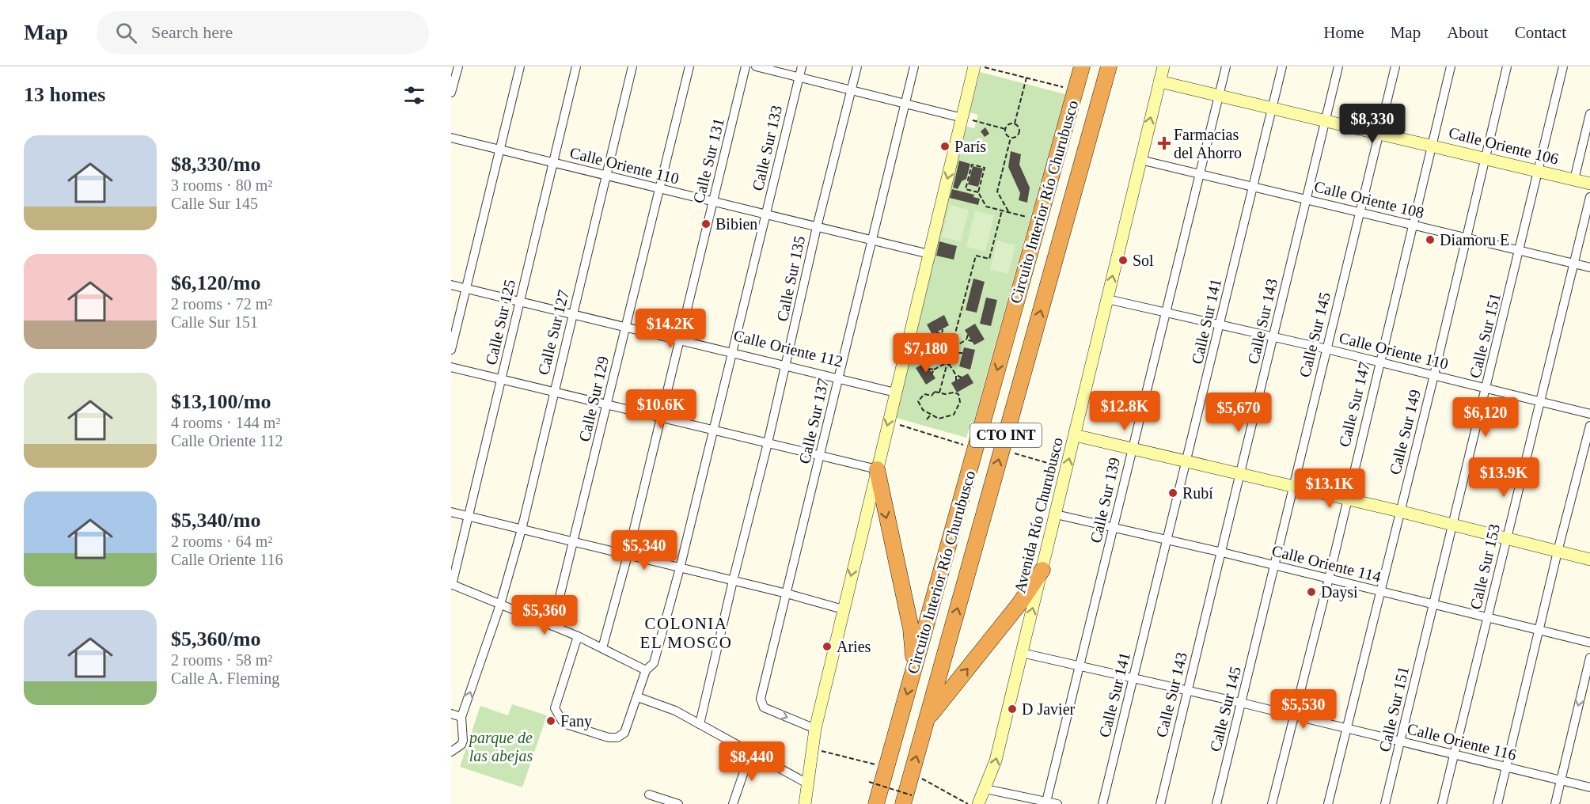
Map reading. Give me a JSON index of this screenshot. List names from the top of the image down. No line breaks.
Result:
{"streets":{"highway":["Circuito Interior Río Churubusco","CTO INT"],"main road":["Calle Oriente 106","Avenida Río Churubusco"],"street":["Calle Sur 133","Calle Sur 131","Calle Oriente 110","Calle Oriente 108","Calle Sur 135","Calle Sur 141","Calle Sur 143","Calle Sur 125","Calle Sur 127","Calle Sur 145","Calle Sur 151","Calle Oriente 112","Calle Sur 129","Calle Sur 147","Calle Sur 137","Calle Sur 149","Calle Sur 139","Calle Oriente 114","Calle Sur 153","Calle Oriente 116"]},"crossings":[["Calle Oriente 106","Calle Sur 141"],["Calle Oriente 106","Calle Sur 143"],["Calle Oriente 106","Calle Sur 145"],["Calle Oriente 106","Calle Sur 151"],["Calle Oriente 106","Calle Sur 147"],["Calle Oriente 106","Calle Sur 149"],["Calle Oriente 106","Calle Sur 139"],["Calle Oriente 106","Avenida Río Churubusco"],["Calle Sur 133","Calle Oriente 110"],["Calle Sur 133","Calle Oriente 112"],["Calle Sur 131","Calle Oriente 110"],["Calle Sur 131","Calle Oriente 112"],["Calle Oriente 110","Calle Sur 135"],["Calle Oriente 110","Calle Sur 141"],["Calle Oriente 110","Calle Sur 143"],["Calle Oriente 110","Calle Sur 125"],["Calle Oriente 110","Calle Sur 127"],["Calle Oriente 110","Calle Sur 145"],["Calle Oriente 110","Calle Sur 151"],["Calle Oriente 110","Calle Sur 129"],["Calle Oriente 110","Calle Sur 147"],["Calle Oriente 110","Calle Sur 137"],["Calle Oriente 110","Calle Sur 149"],["Calle Oriente 110","Calle Sur 139"],["Calle Oriente 110","Avenida Río Churubusco"],["Calle Oriente 110","Calle Sur 153"],["Calle Oriente 108","Calle Sur 141"],["Calle Oriente 108","Calle Sur 143"],["Calle Oriente 108","Calle Sur 145"],["Calle Oriente 108","Calle Sur 151"],["Calle Oriente 108","Calle Sur 147"],["Calle Oriente 108","Calle Sur 149"],["Calle Oriente 108","Calle Sur 139"],["Calle Oriente 108","Avenida Río Churubusco"],["Calle Oriente 108","Calle Sur 153"],["Calle Sur 135","Calle Oriente 112"],["Calle Sur 141","Calle Oriente 114"],["Calle Sur 141","Calle Oriente 116"],["Calle Sur 143","Calle Oriente 114"],["Calle Sur 143","Calle Oriente 116"],["Calle Sur 125","Calle Oriente 112"],["Calle Sur 127","Calle Oriente 112"],["Calle Sur 145","Calle Oriente 114"],["Calle Sur 145","Calle Oriente 116"],["Calle Sur 151","Calle Oriente 114"],["Calle Sur 151","Calle Oriente 116"],["Calle Oriente 112","Calle Sur 129"],["Calle Oriente 112","Calle Sur 137"],["Calle Sur 147","Calle Oriente 114"],["Calle Sur 147","Calle Oriente 116"],["Calle Sur 149","Calle Oriente 114"],["Calle Sur 149","Calle Oriente 116"],["Calle Sur 139","Calle Oriente 114"],["Calle Sur 139","Calle Oriente 116"],["Avenida Río Churubusco","Calle Oriente 114"],["Avenida Río Churubusco","Calle Oriente 116"],["Calle Oriente 114","Calle Sur 153"],["Calle Sur 153","Calle Oriente 116"]],"one_way":["Avenida Río Churubusco"],"districts":["COLONIA EL MOSCO"],"parks":["parque de las abejas"],"places":{"health":["Farmacias del Ahorro"],"other":["París","Bibien","Diamoru E","Sol","Rubí","Daysi","Aries","D Javier","Fany"]},"page":{"header":"Map","search":"Search here","nav":["Home","Map","About","Contact"],"heading":"13 homes","price":["$8,330","$14.2K","$7,180","$10.6K","$12.8K","$5,670","$6,120","$13.9K","$13.1K","$5,340","$5,360","$5,530","$8,440"],"list":[{"name":"$8,330/mo","note":"3 rooms · 80 m² · Calle Sur 145"},{"name":"$6,120/mo","note":"2 rooms · 72 m² · Calle Sur 151"},{"name":"$13,100/mo","note":"4 rooms · 144 m² · Calle Oriente 112"},{"name":"$5,340/mo","note":"2 rooms · 64 m² · Calle Oriente 116"},{"name":"$5,360/mo","note":"2 rooms · 58 m² · Calle A. Fleming"}]}}
